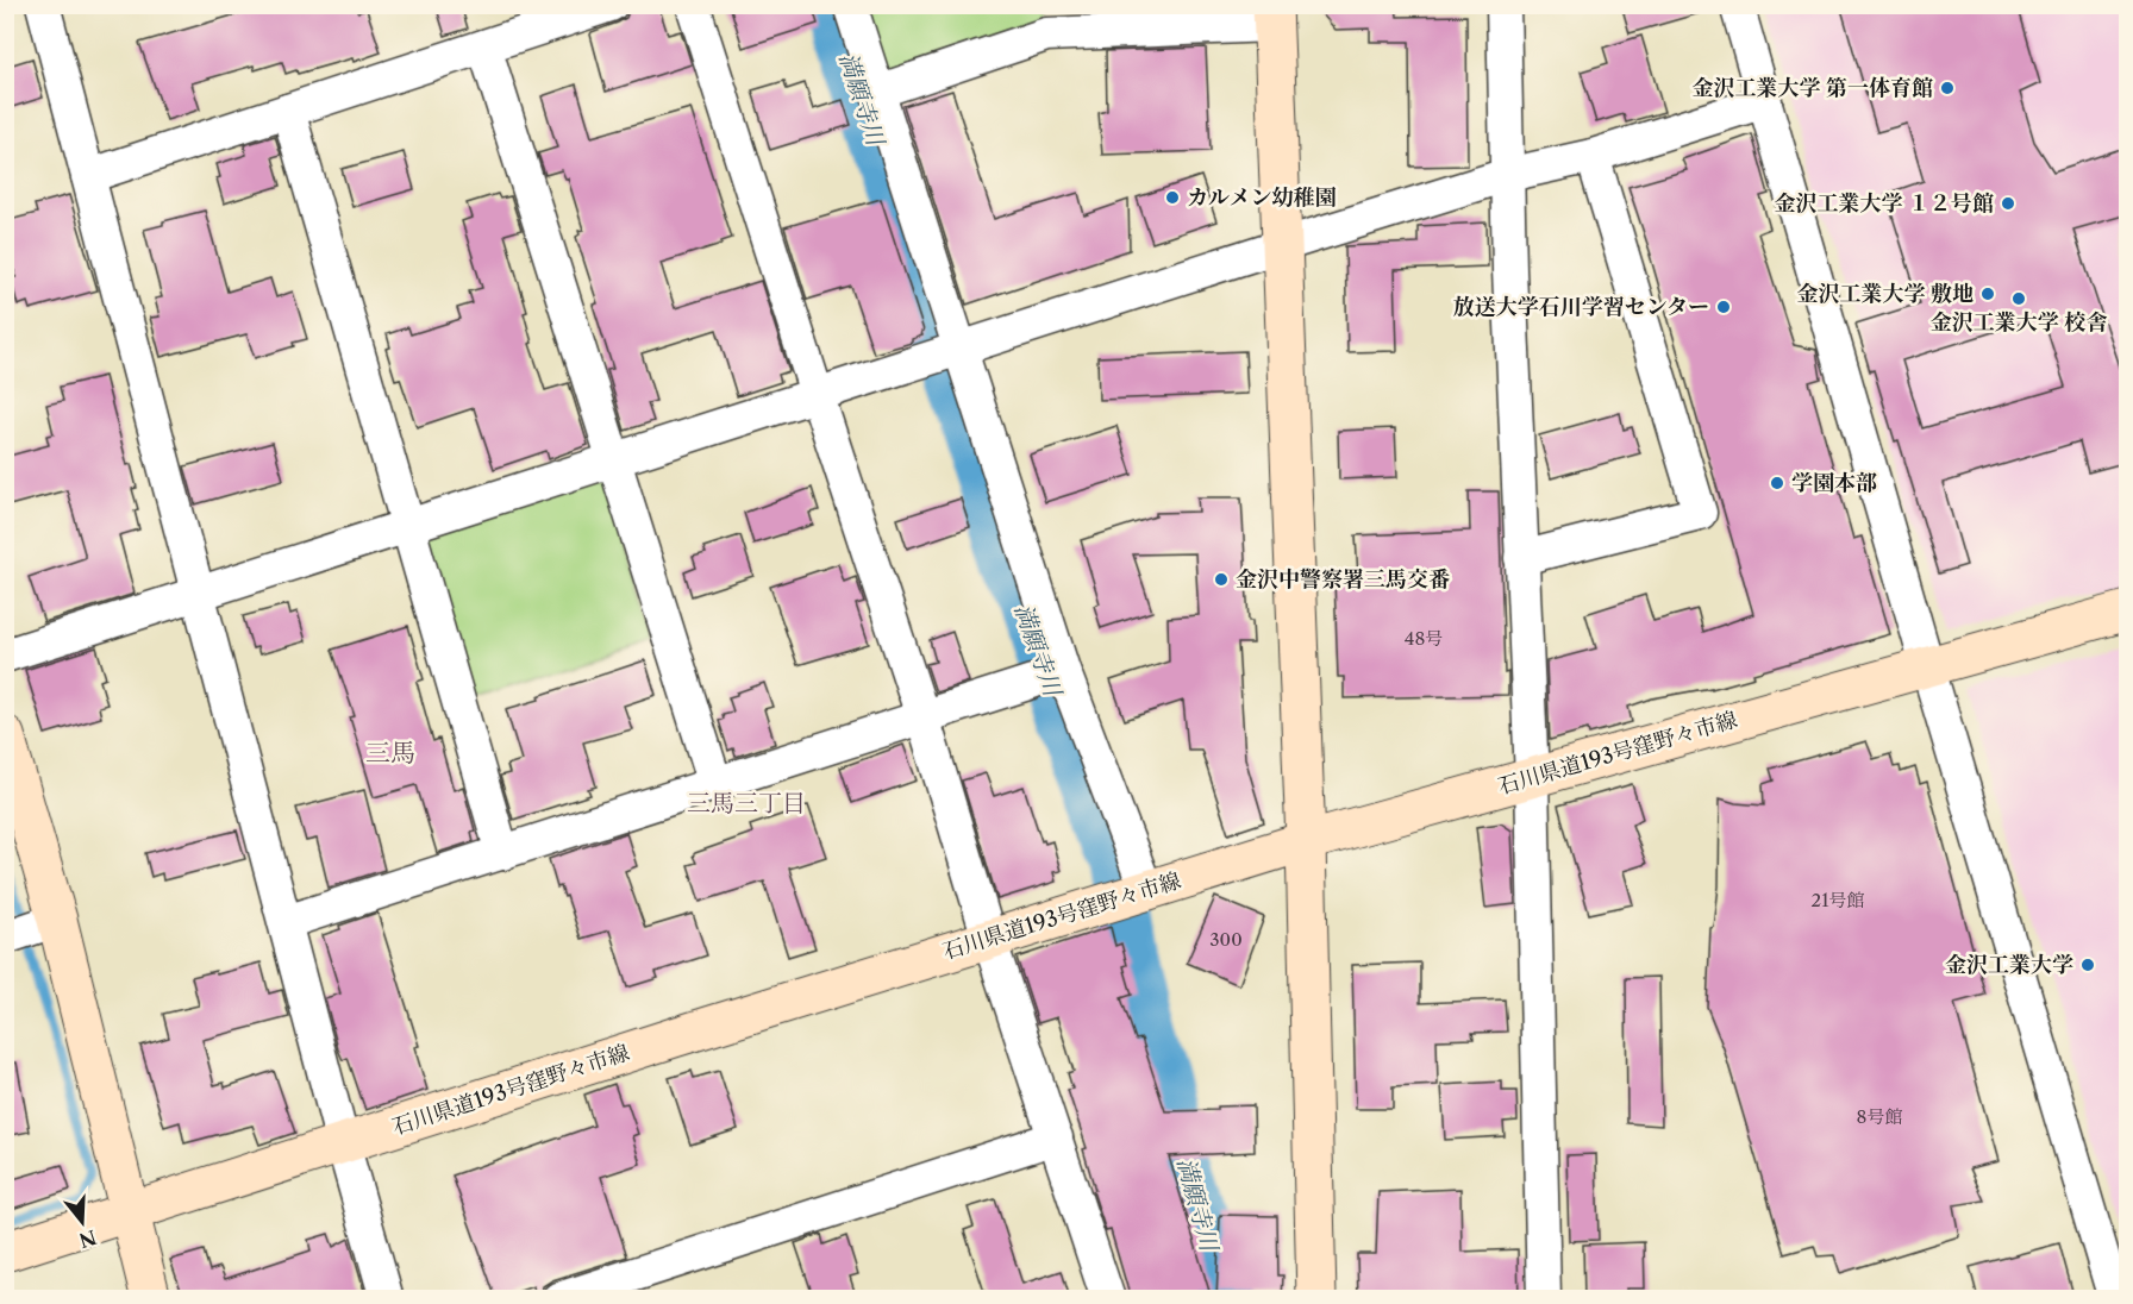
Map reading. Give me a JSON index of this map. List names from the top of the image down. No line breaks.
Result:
{"streets":{"main road":["石川県道193号窪野々市線"]},"districts":["三馬","三馬三丁目"],"water":["満願寺川"],"places":["金沢工業大学 第一体育館","カルメン幼稚園","金沢工業大学 １２号館","金沢工業大学 敷地","金沢工業大学 校舎","放送大学石川学習センター","学園本部","金沢中警察署三馬交番","金沢工業大学"],"house_numbers":["48号","21号館","300","8号館"],"north":"bottom"}
